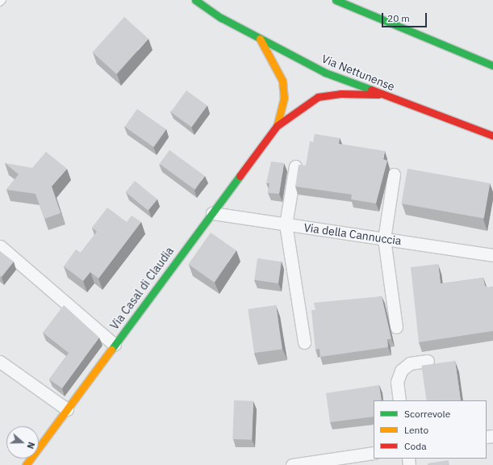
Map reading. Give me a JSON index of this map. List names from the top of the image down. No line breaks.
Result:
{"streets":{"street":["Via Nettunense","Via della Cannuccia","Via Casal di Claudia"]},"crossings":[["Via Nettunense","Via Casal di Claudia"],["Via della Cannuccia","Via Casal di Claudia"]],"legend":["Scorrevole","Lento","Coda"],"scale_bar":"20 m","north":"right"}
